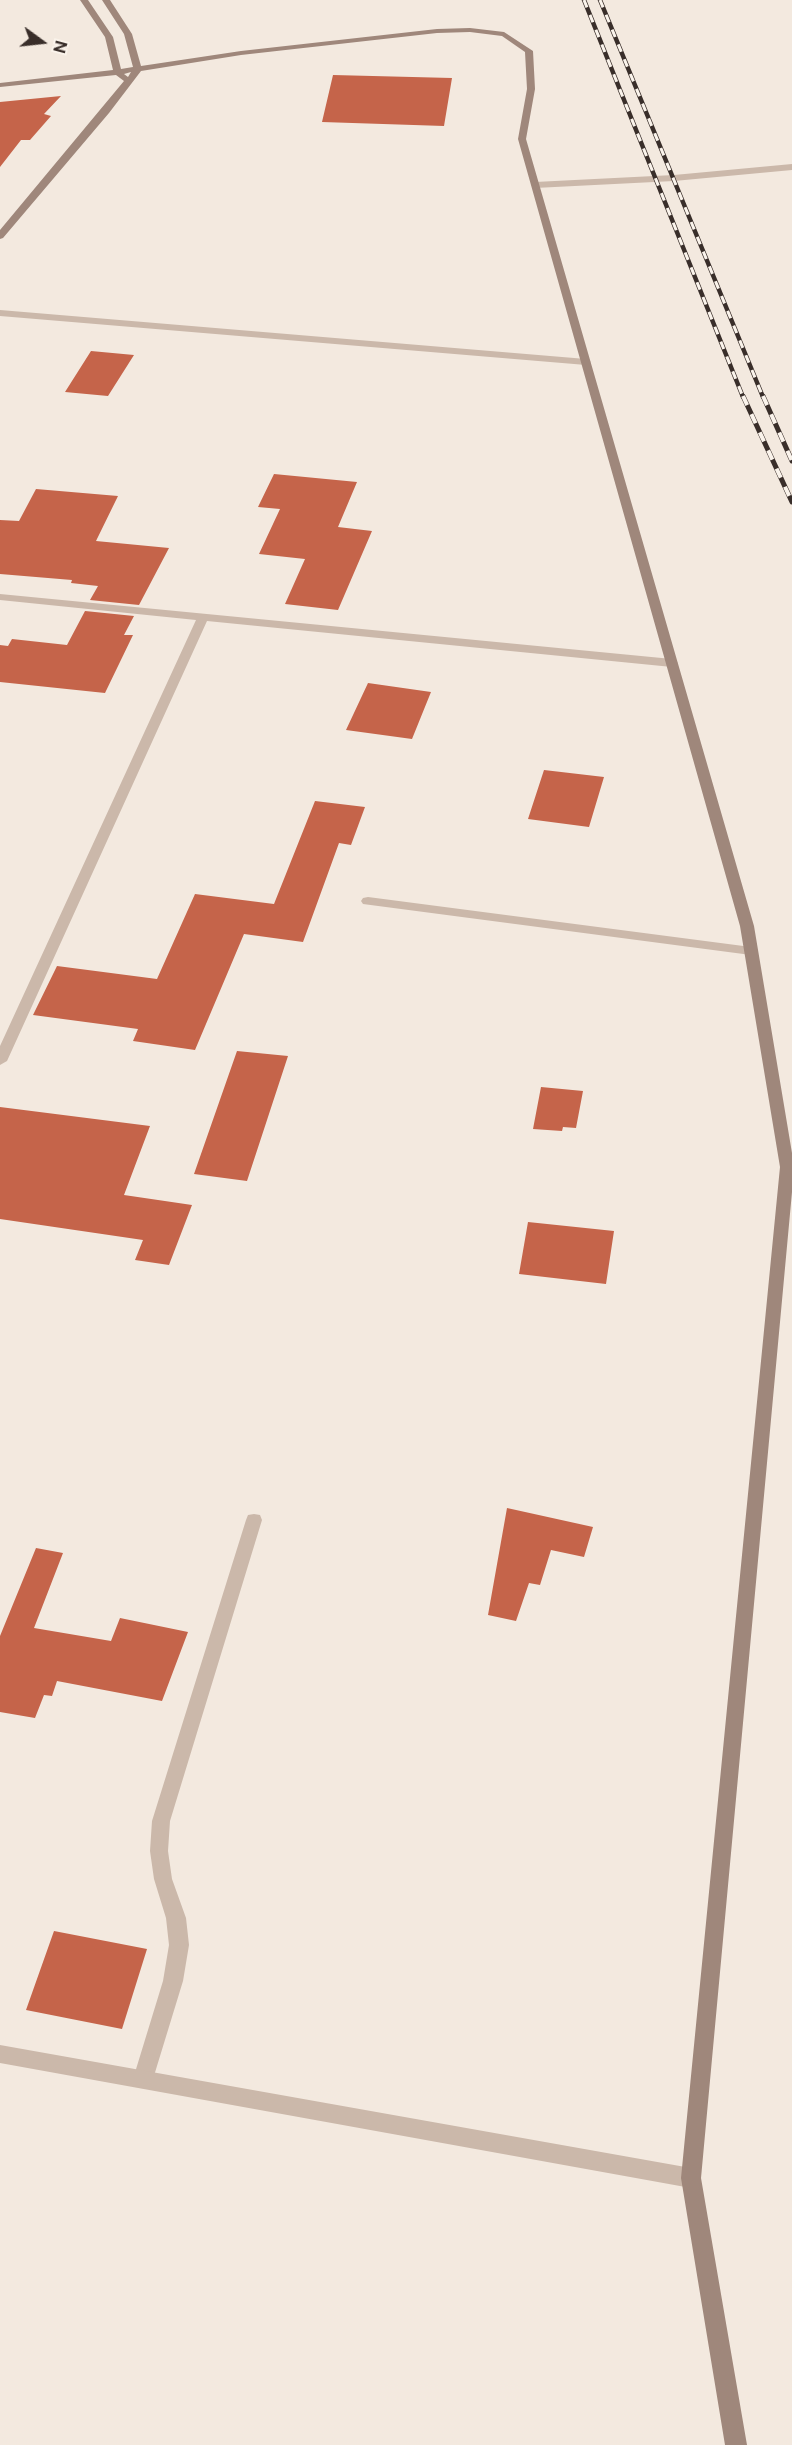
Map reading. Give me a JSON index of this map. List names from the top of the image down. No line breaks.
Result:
{"north":"right"}
